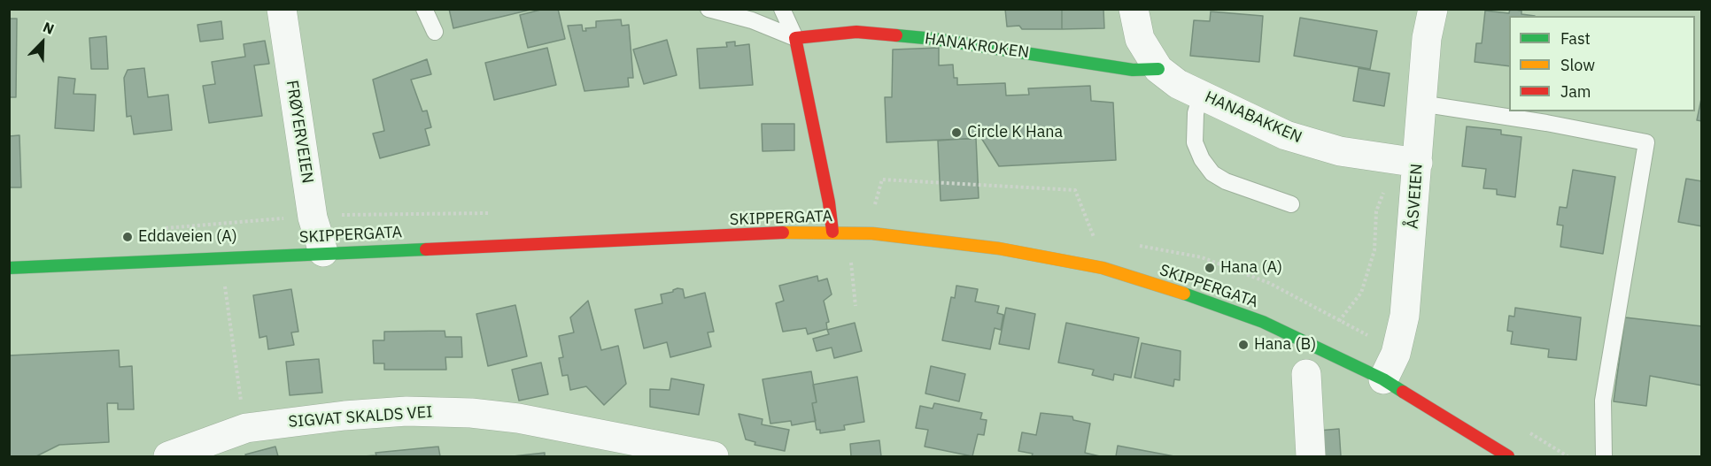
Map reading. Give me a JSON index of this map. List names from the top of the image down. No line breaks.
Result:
{"streets":{"main road":["HANAKROKEN","SKIPPERGATA"],"street":["HANABAKKEN","FRØYERVEIEN","ÅSVEIEN","SIGVAT SKALDS VEI"]},"crossings":[["HANAKROKEN","HANABAKKEN"],["HANABAKKEN","ÅSVEIEN"],["FRØYERVEIEN","SKIPPERGATA"],["ÅSVEIEN","SKIPPERGATA"]],"places":["Circle K Hana","Eddaveien (A)","Hana (A)","Hana (B)"],"legend":["Fast","Slow","Jam"],"north":"top right"}
